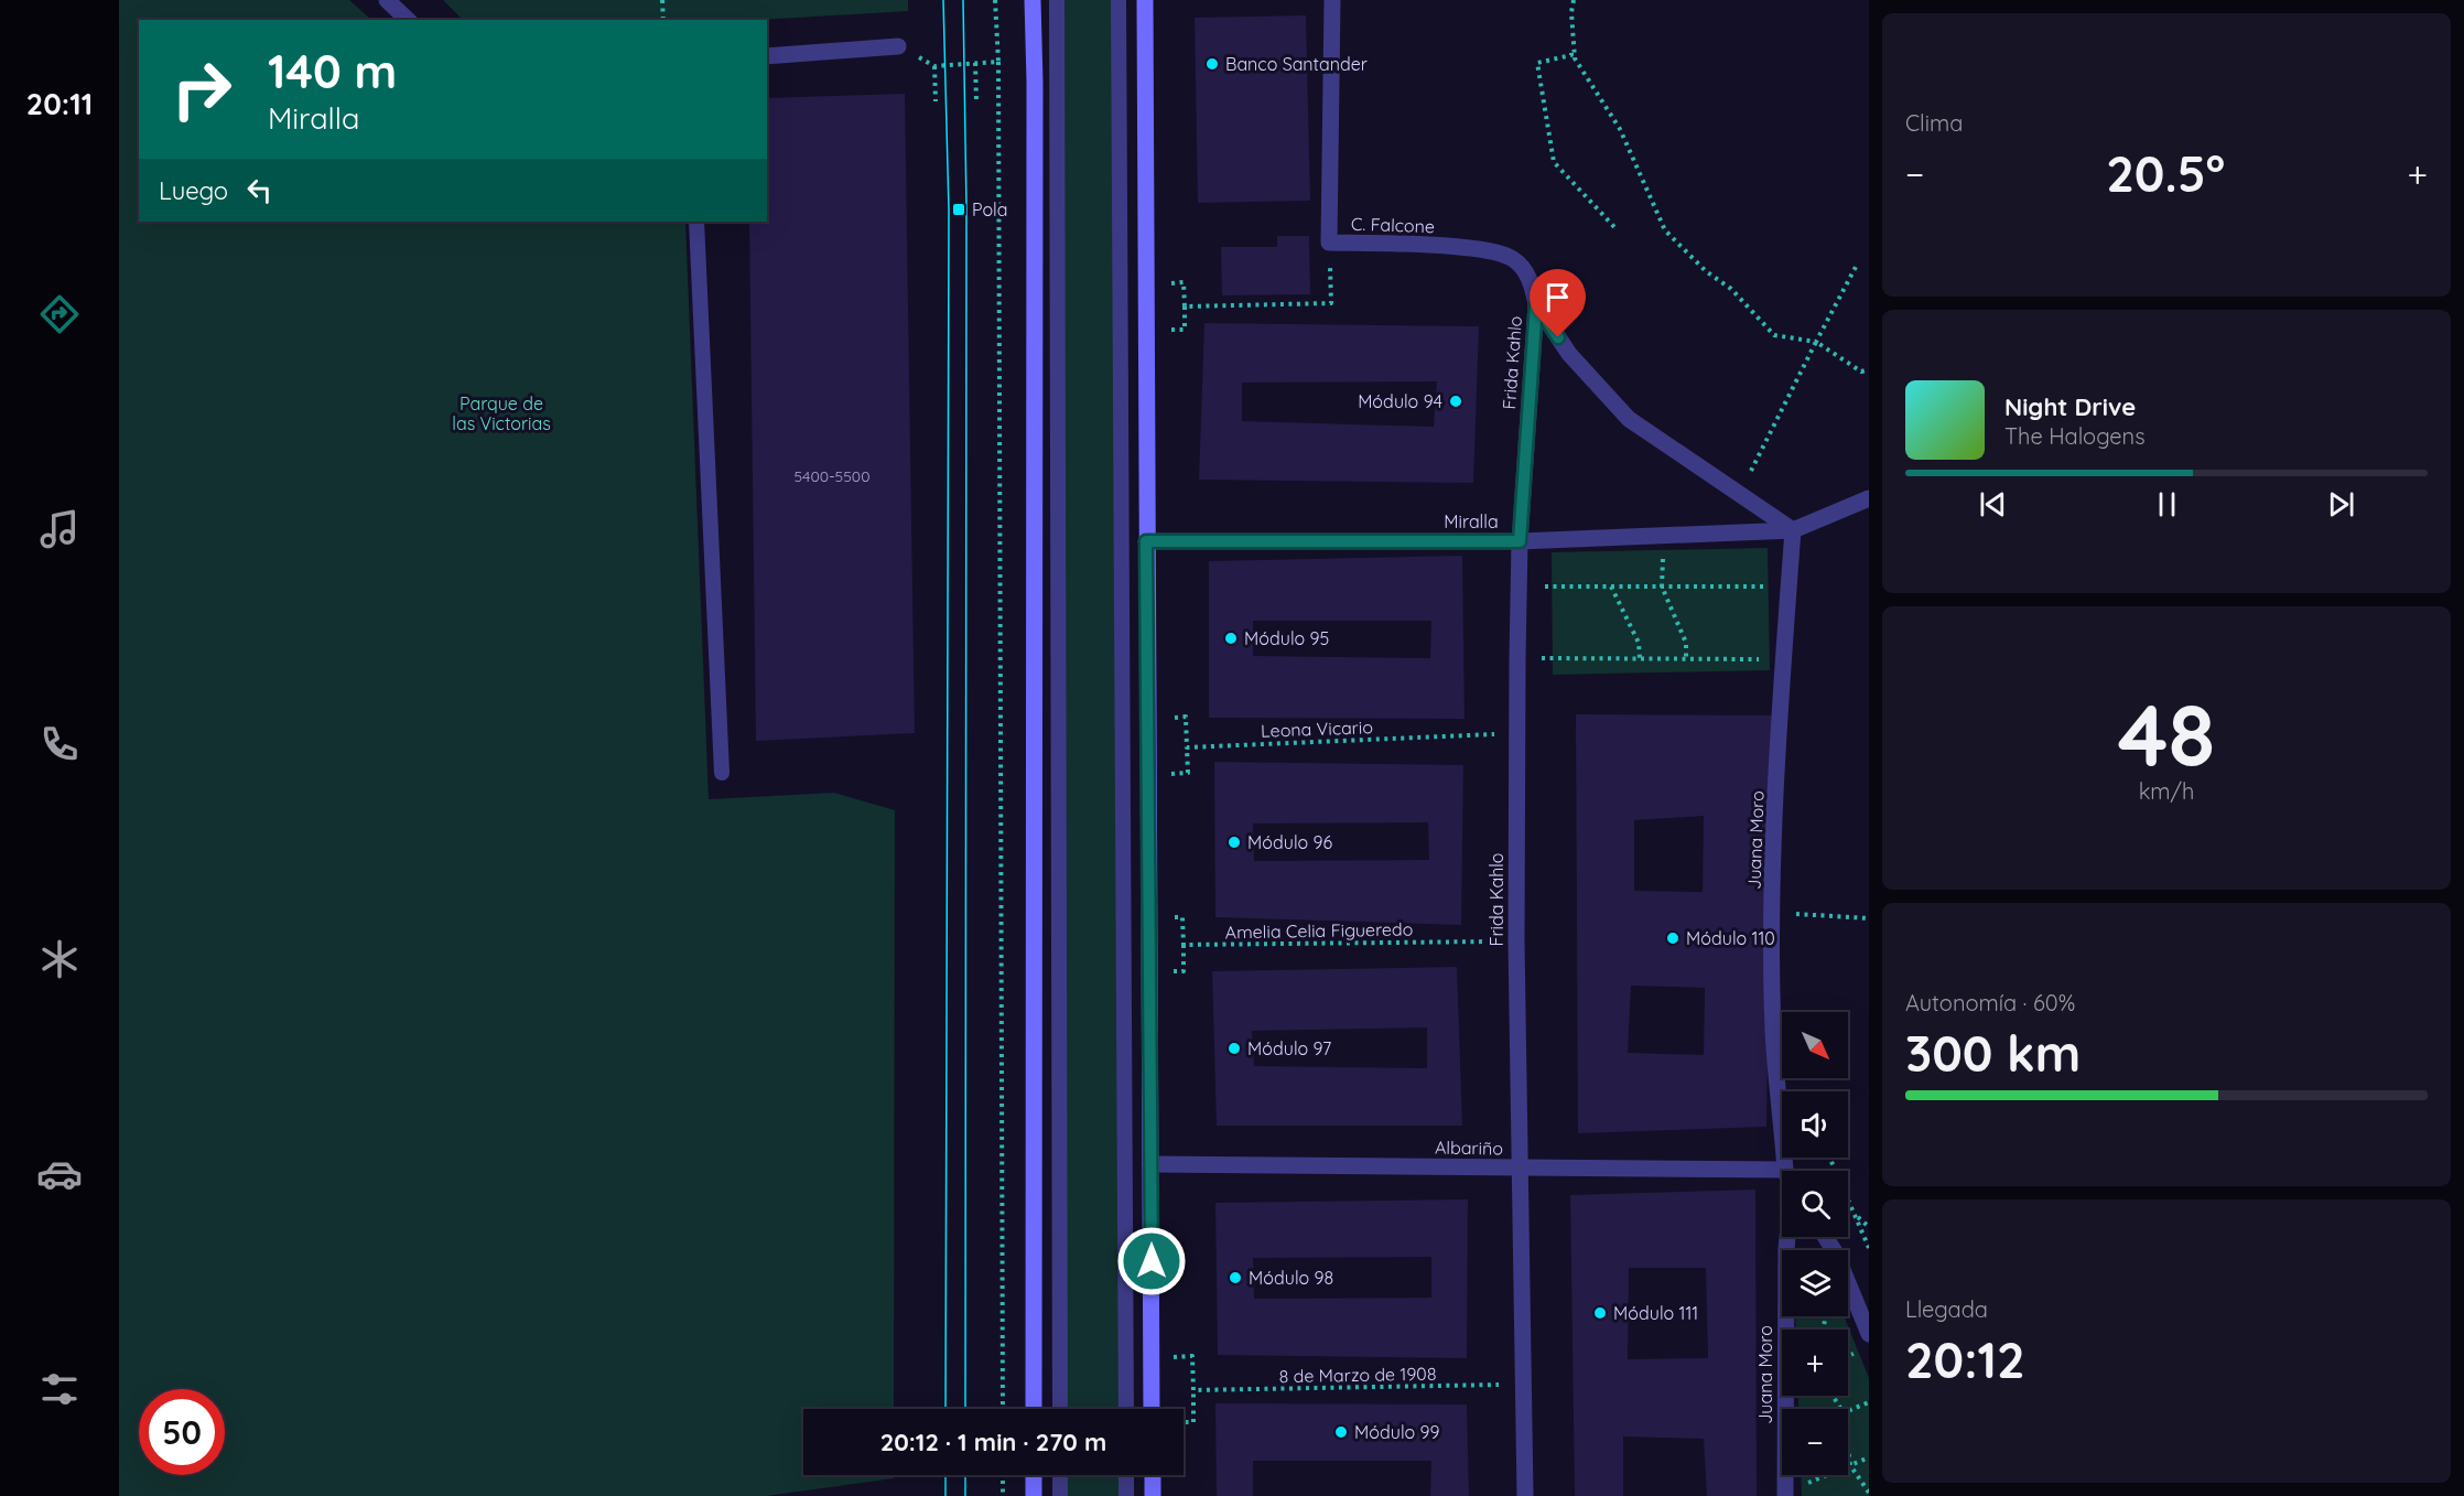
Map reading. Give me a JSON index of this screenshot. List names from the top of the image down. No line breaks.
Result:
{"streets":{"street":["C. Falcone","Frida Kahlo","Miralla","Juana Moro","Albariño"],"path":["Leona Vicario","Amelia Celia Figueredo","8 de Marzo de 1908"]},"crossings":[["C. Falcone","Frida Kahlo"],["Frida Kahlo","Miralla"],["Frida Kahlo","Leona Vicario"],["Frida Kahlo","Amelia Celia Figueredo"],["Frida Kahlo","Albariño"],["Frida Kahlo","8 de Marzo de 1908"],["Miralla","Juana Moro"],["Juana Moro","Albariño"]],"parks":["Parque de las Victorias"],"places":{"other":["Banco Santander","Módulo 94","Módulo 95","Módulo 96","Módulo 110","Módulo 97","Módulo 98","Módulo 111","Módulo 99"],"transit":["Pola"]},"house_numbers":["5400-5500"],"north":"bottom right","page":{"tabs":"20:11","tile":["Clima",["48","km/h"],["Autonomía · 60%","300 km"],["Llegada","20:12"]],"turn":["140 m","Miralla"],"heat":["−","20.5°","+"],"then":"Luego","song":["Night Drive","The Halogens"],"map_buttons":["+","−"],"limit":"50","trip":"20:12 · 1 min · 270 m"}}
